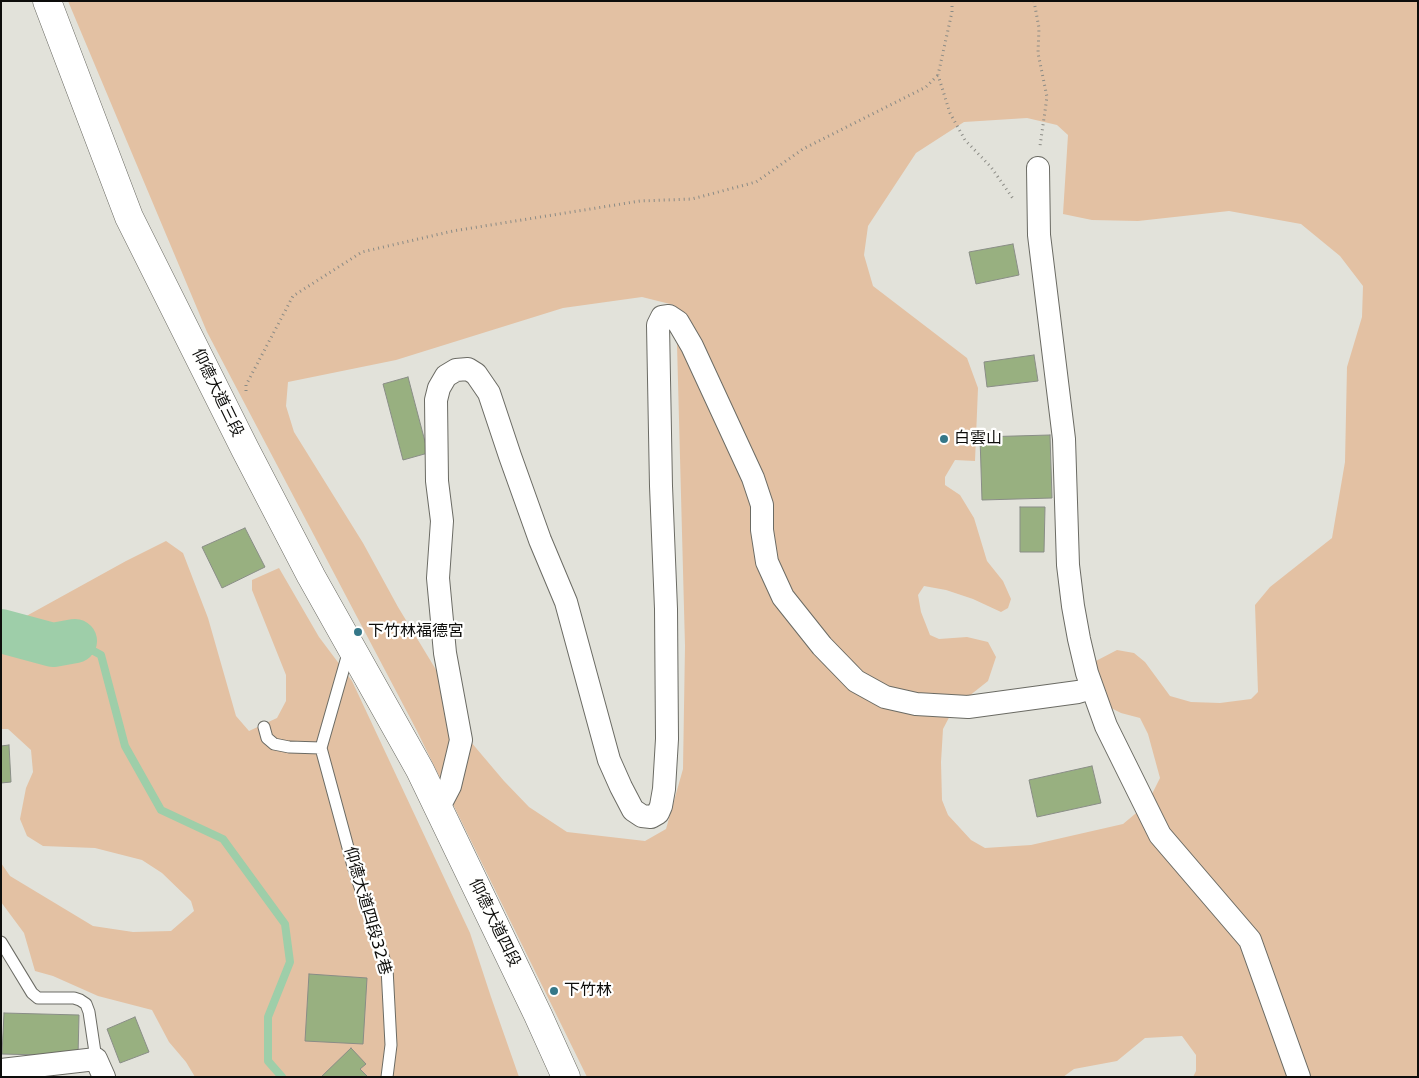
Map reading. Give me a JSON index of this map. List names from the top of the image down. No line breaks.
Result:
{"streets":{"main road":["仰德大道三段","仰德大道四段"],"lane":["仰德大道四段32巷"]},"crossings":[["仰德大道三段","仰德大道四段"]],"places":["白雲山","下竹林福德宮","下竹林"]}
